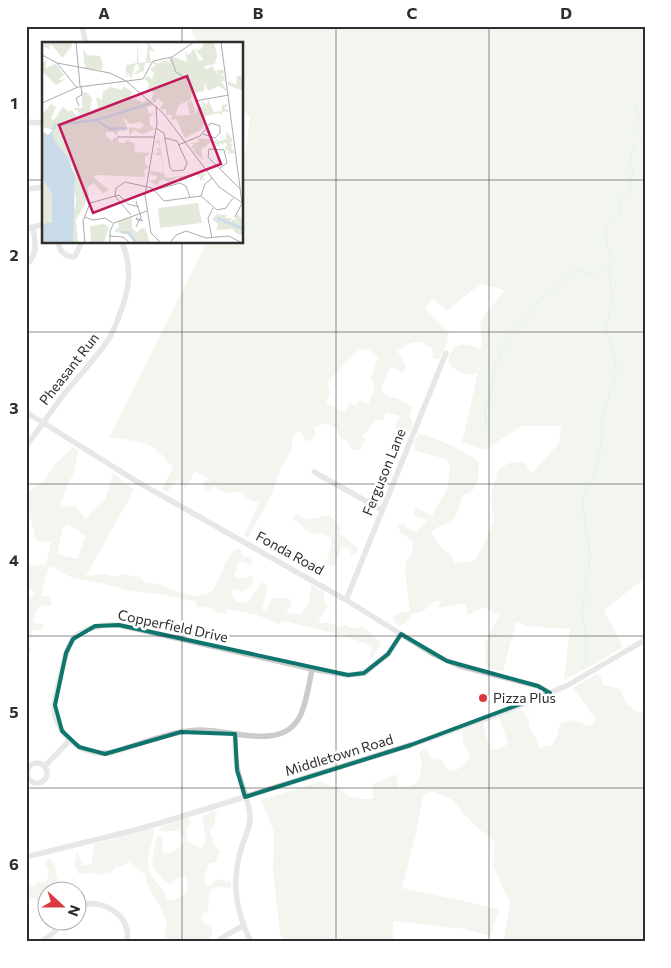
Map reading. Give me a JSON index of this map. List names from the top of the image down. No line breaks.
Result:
{"streets":{"street":["Pheasant Run","Ferguson Lane","Fonda Road","Copperfield Drive","Middletown Road"]},"crossings":[["Pheasant Run","Fonda Road"],["Ferguson Lane","Fonda Road"],["Fonda Road","Copperfield Drive"],["Fonda Road","Middletown Road"]],"places":["Pizza Plus"],"north":"right","grid":{"columns":["A","B","C","D"],"rows":["1","2","3","4","5","6"]}}
